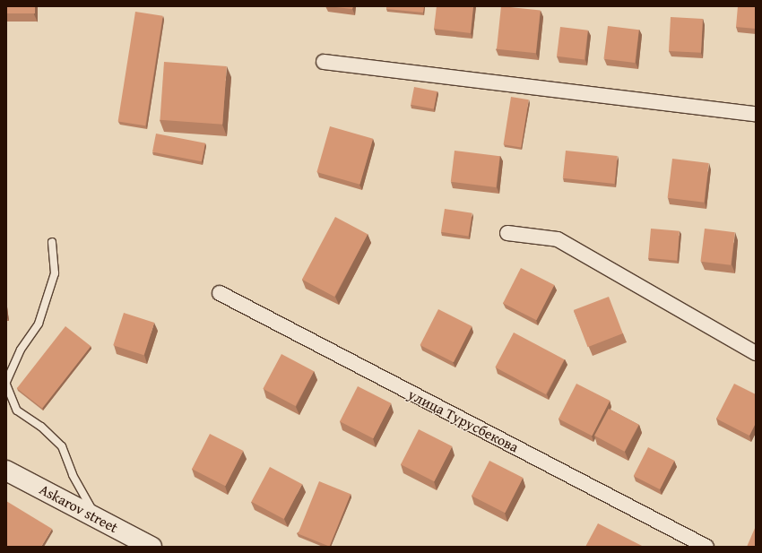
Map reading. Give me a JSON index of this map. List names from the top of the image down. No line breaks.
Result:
{"streets":{"street":["улица Турусбекова","Askarov street"]}}
